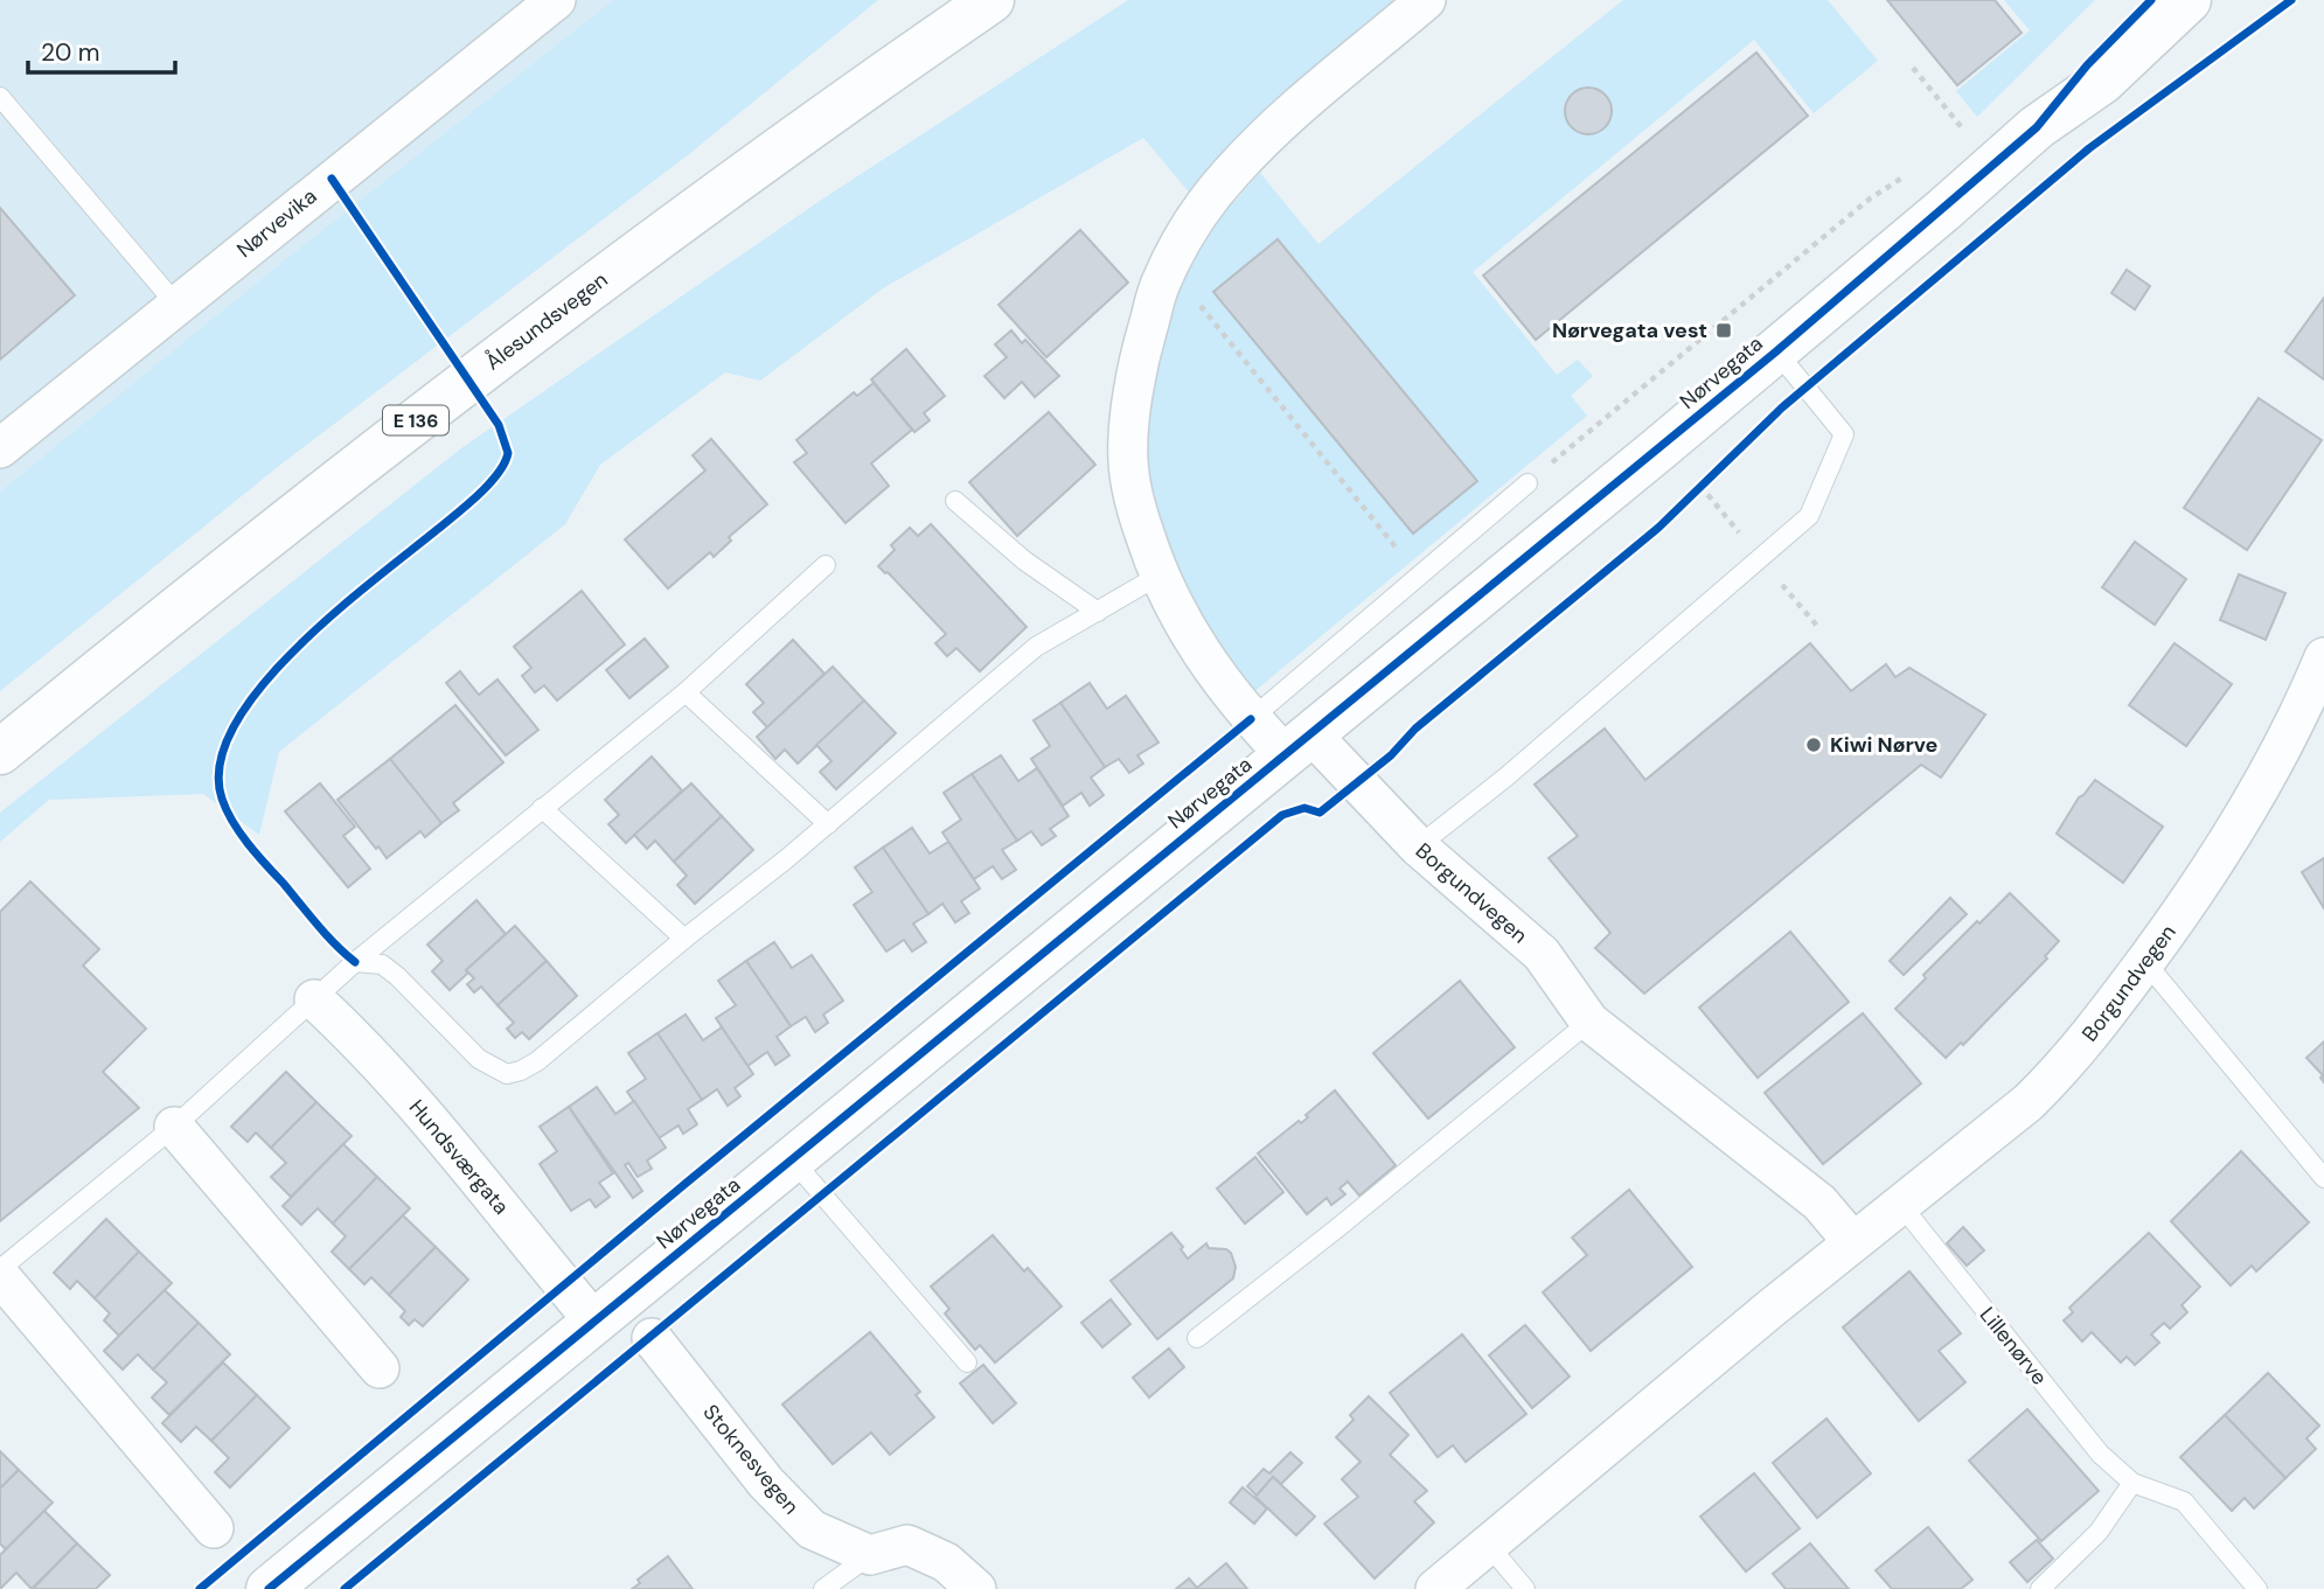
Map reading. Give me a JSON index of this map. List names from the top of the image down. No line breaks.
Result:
{"streets":{"main road":["Ålesundsvegen","Nørvegata","E 136"],"street":["Nørvevika","Borgundvegen","Hundsværgata","Stoknesvegen"],"lane":["Lillenørve"]},"crossings":[["Nørvegata","Borgundvegen"],["Nørvegata","Hundsværgata"],["Borgundvegen","Lillenørve"]],"places":{"transit":["Nørvegata vest"],"other":["Kiwi Nørve"]},"scale_bar":"20 m"}
